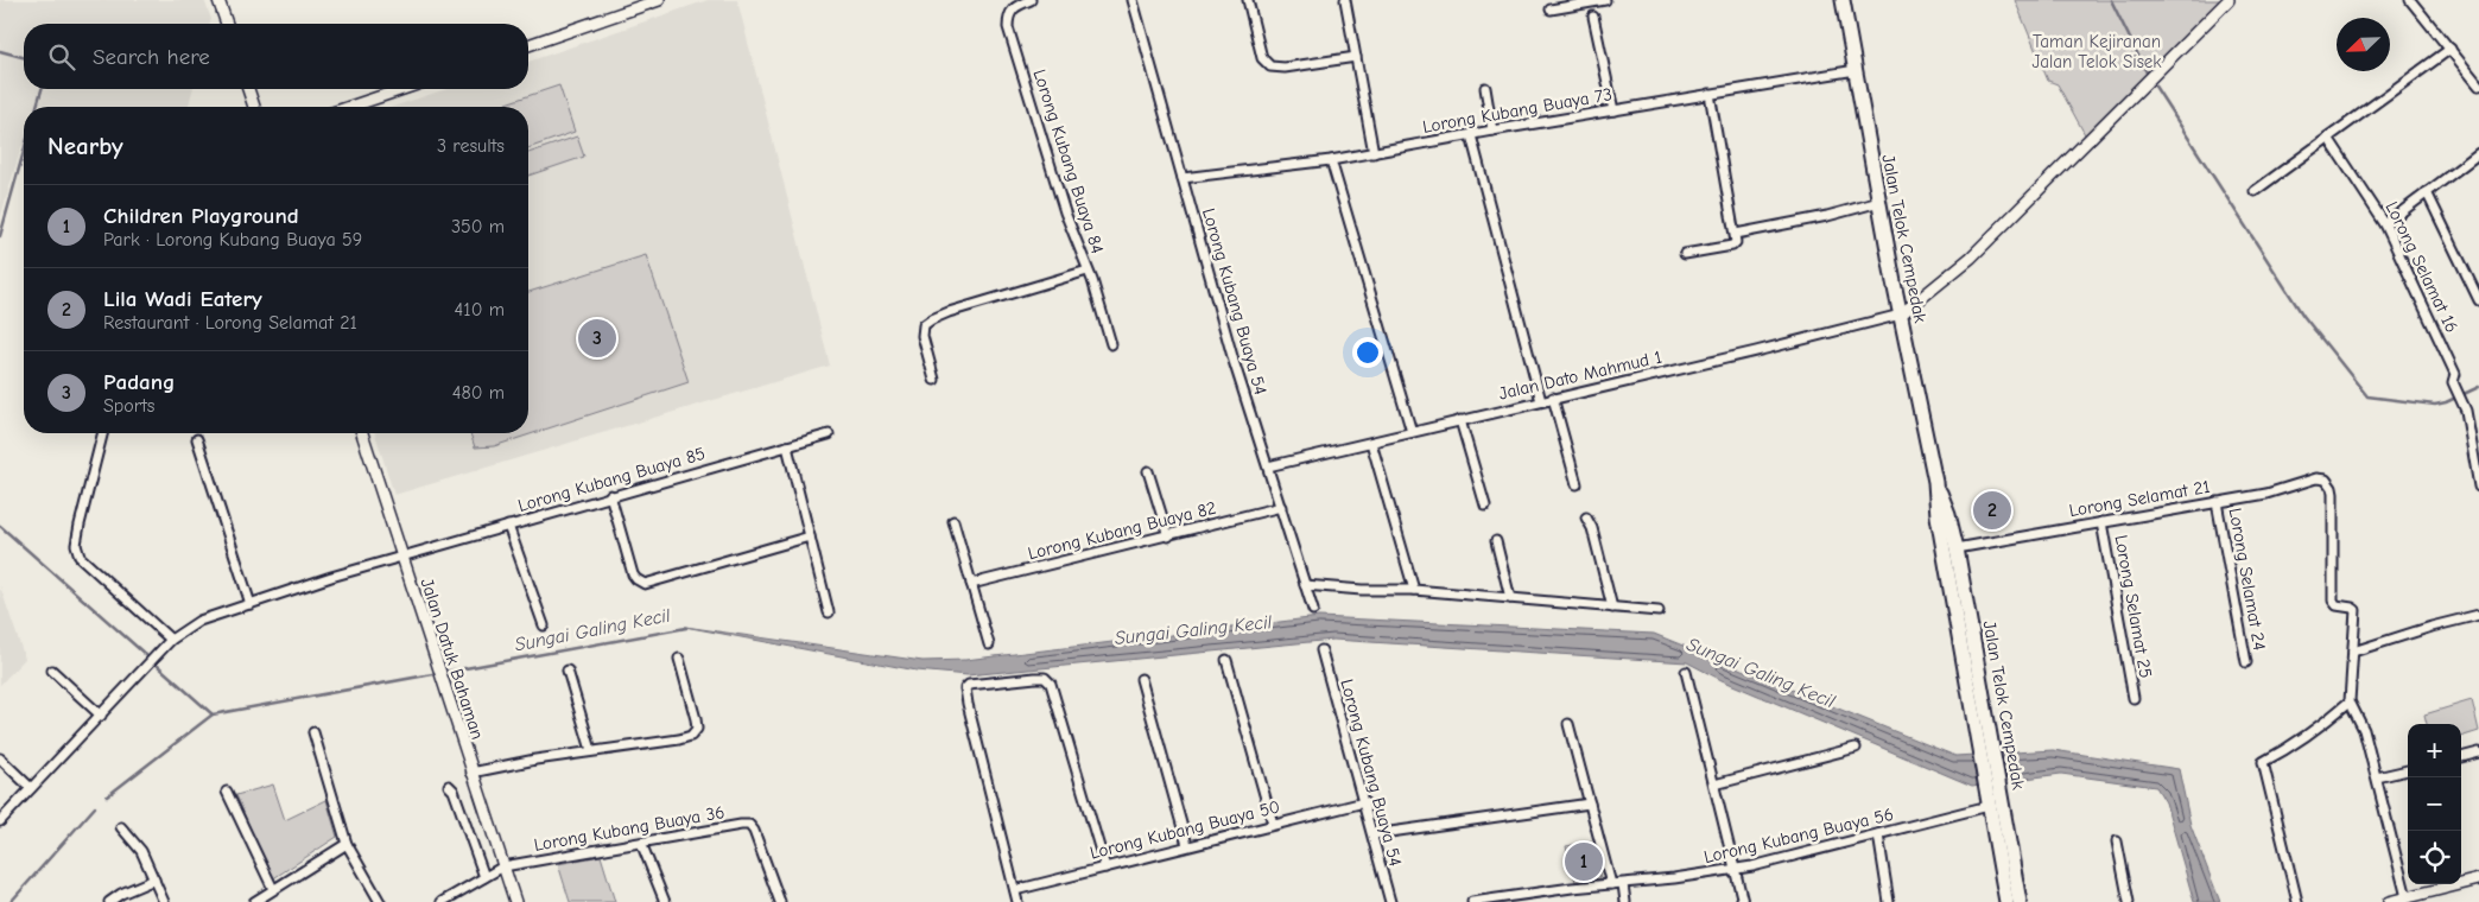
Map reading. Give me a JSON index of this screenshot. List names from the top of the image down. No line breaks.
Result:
{"streets":{"main road":["Jalan Telok Cempedak"],"street":["Lorong Kubang Buaya 73","Lorong Kubang Buaya 84","Lorong Selamat 16","Lorong Kubang Buaya 54","Jalan Dato Mahmud 1","Lorong Kubang Buaya 85","Lorong Selamat 21","Lorong Kubang Buaya 82","Lorong Selamat 24","Lorong Selamat 25","Jalan Datuk Bahaman","Lorong Kubang Buaya 36","Lorong Kubang Buaya 50","Lorong Kubang Buaya 56"]},"crossings":[["Lorong Kubang Buaya 73","Jalan Telok Cempedak"],["Lorong Kubang Buaya 73","Lorong Kubang Buaya 54"],["Jalan Telok Cempedak","Jalan Dato Mahmud 1"],["Jalan Telok Cempedak","Lorong Selamat 21"],["Jalan Telok Cempedak","Lorong Kubang Buaya 56"],["Lorong Kubang Buaya 54","Jalan Dato Mahmud 1"],["Lorong Kubang Buaya 54","Lorong Kubang Buaya 82"],["Lorong Kubang Buaya 54","Lorong Kubang Buaya 50"],["Lorong Kubang Buaya 85","Jalan Datuk Bahaman"],["Lorong Selamat 21","Lorong Selamat 24"],["Lorong Selamat 21","Lorong Selamat 25"],["Jalan Datuk Bahaman","Lorong Kubang Buaya 36"]],"water":["Sungai Galing Kecil"],"parks":["Taman Kejiranan Jalan Telok Sisek"],"north":"bottom left","page":{"search":"Search here","heading":["Nearby","3 results"],"list":[{"mark":"1","name":"Children Playground","note":"Park · Lorong Kubang Buaya 59","value":"350 m"},{"mark":"2","name":"Lila Wadi Eatery","note":"Restaurant · Lorong Selamat 21","value":"410 m"},{"mark":"3","name":"Padang","note":"Sports","value":"480 m"}],"pins":["3","2","1"],"map_buttons":["+","−"]}}
